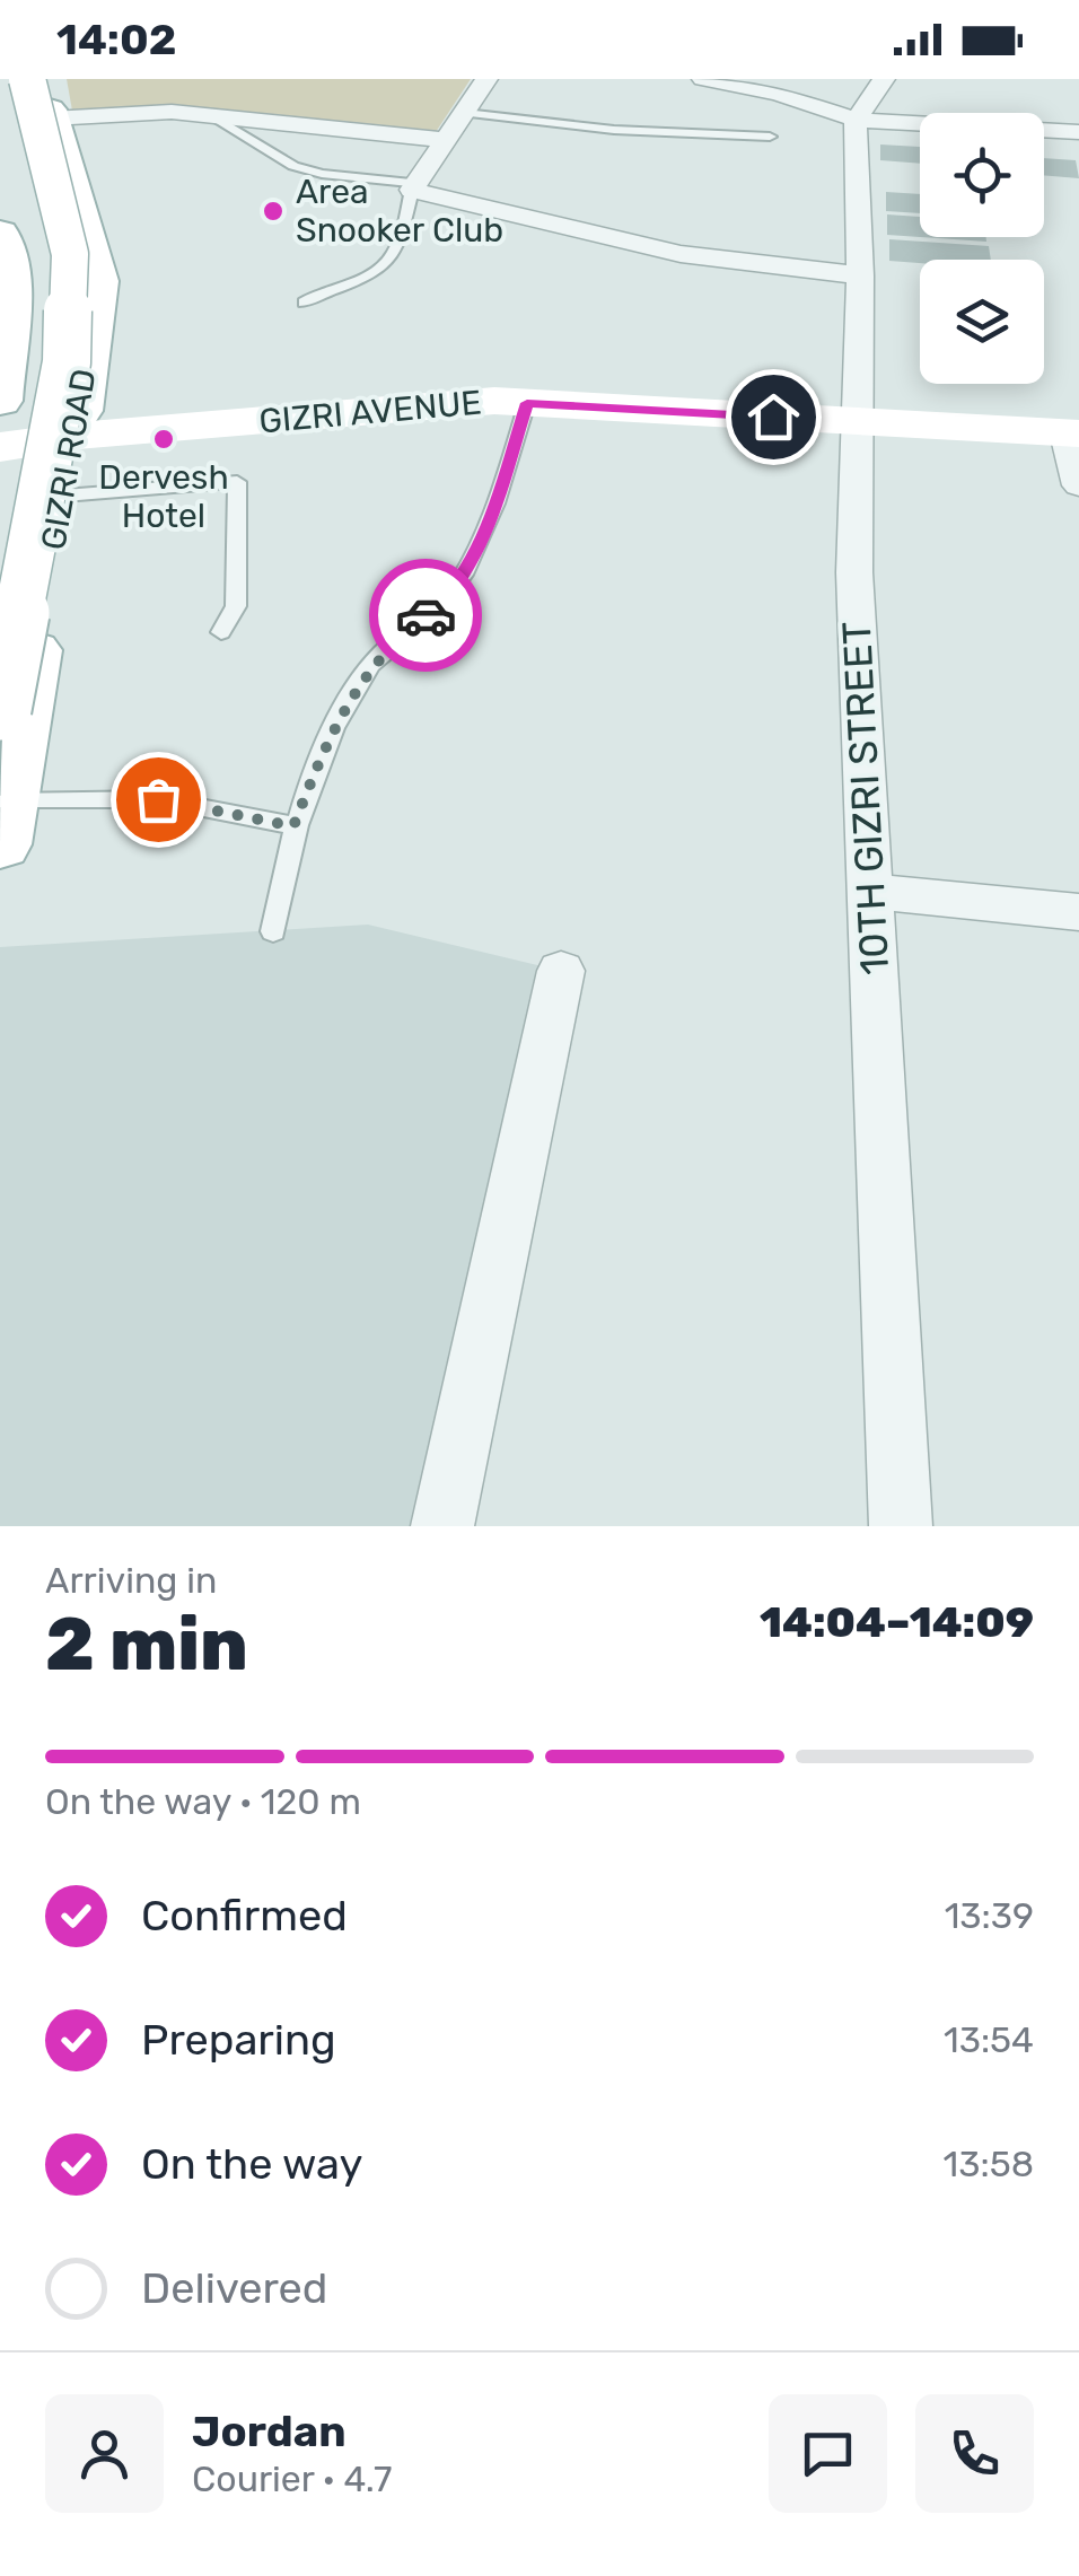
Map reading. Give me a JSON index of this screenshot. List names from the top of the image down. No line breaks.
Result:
{"streets":{"main road":["GIZRI AVENUE","GIZRI ROAD"],"street":["10TH GIZRI STREET"]},"crossings":[["GIZRI AVENUE","GIZRI ROAD"],["GIZRI AVENUE","10TH GIZRI STREET"]],"places":["Area Snooker Club","Dervesh Hotel"],"page":{"status":"14:02","heading":["2 min","Arriving in","14:04–14:09"],"panel":["Jordan","Courier · 4.7"],"bar":"On the way · 120 m","list":[["Confirmed","13:39"],["Preparing","13:54"],["On the way","13:58"],"Delivered"]}}
